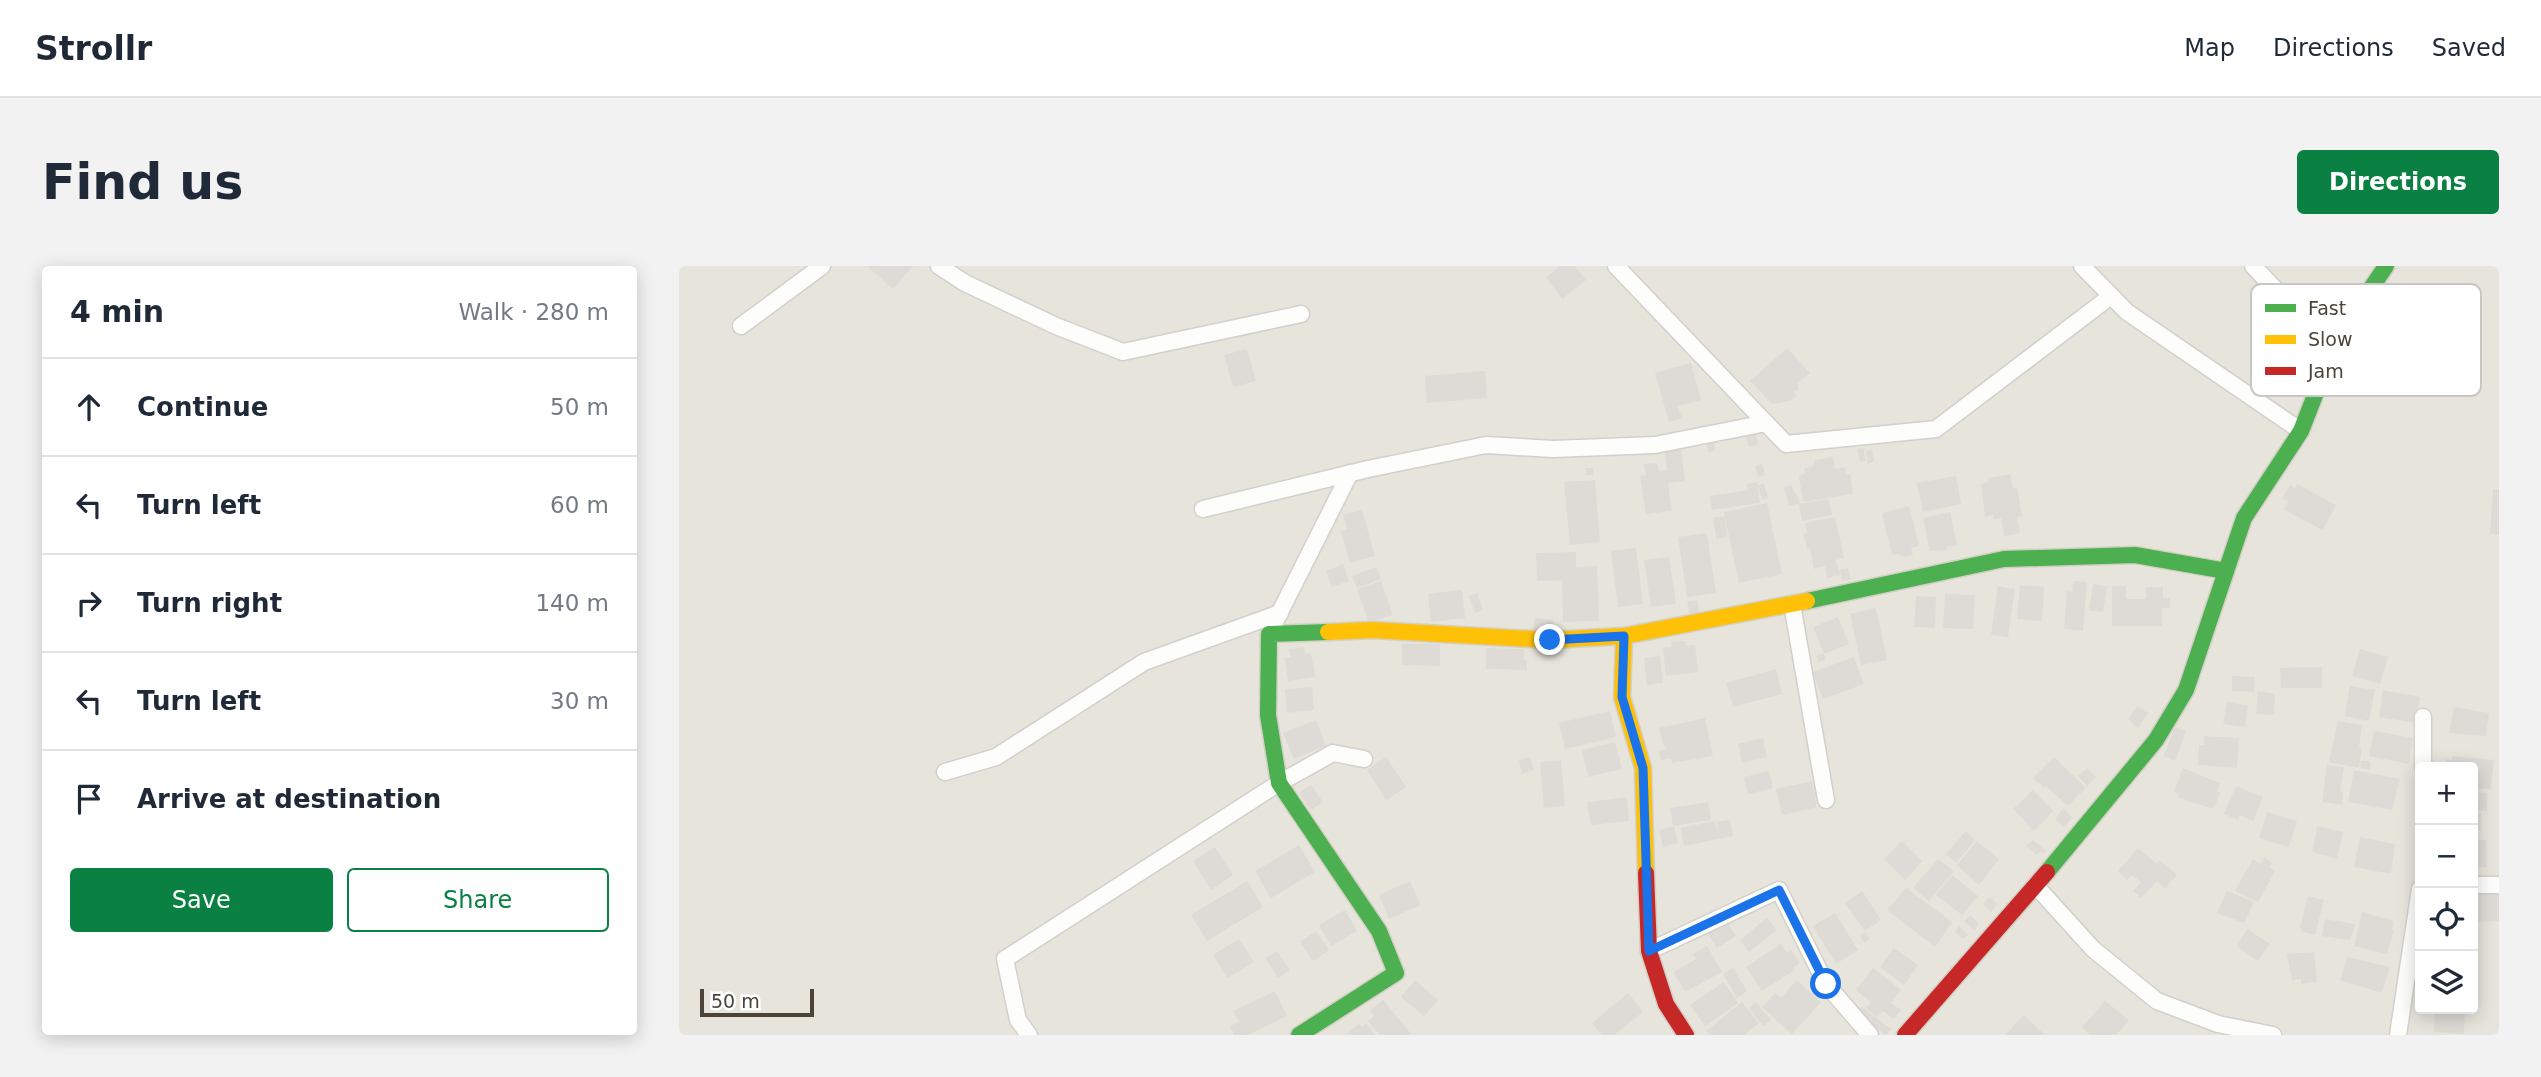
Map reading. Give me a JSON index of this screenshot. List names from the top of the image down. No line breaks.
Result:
{"legend":["Fast","Slow","Jam"],"scale_bar":"50 m","page":{"header":"Strollr","nav":["Map","Directions","Saved"],"buttons":["Directions",["Save","Share"]],"title":"Find us","heading":["4 min","Walk · 280 m"],"list":[["Continue","50 m"],["Turn left","60 m"],["Turn right","140 m"],["Turn left","30 m"],"Arrive at destination"],"map_buttons":["+","−"],"scale":"50 m"}}
